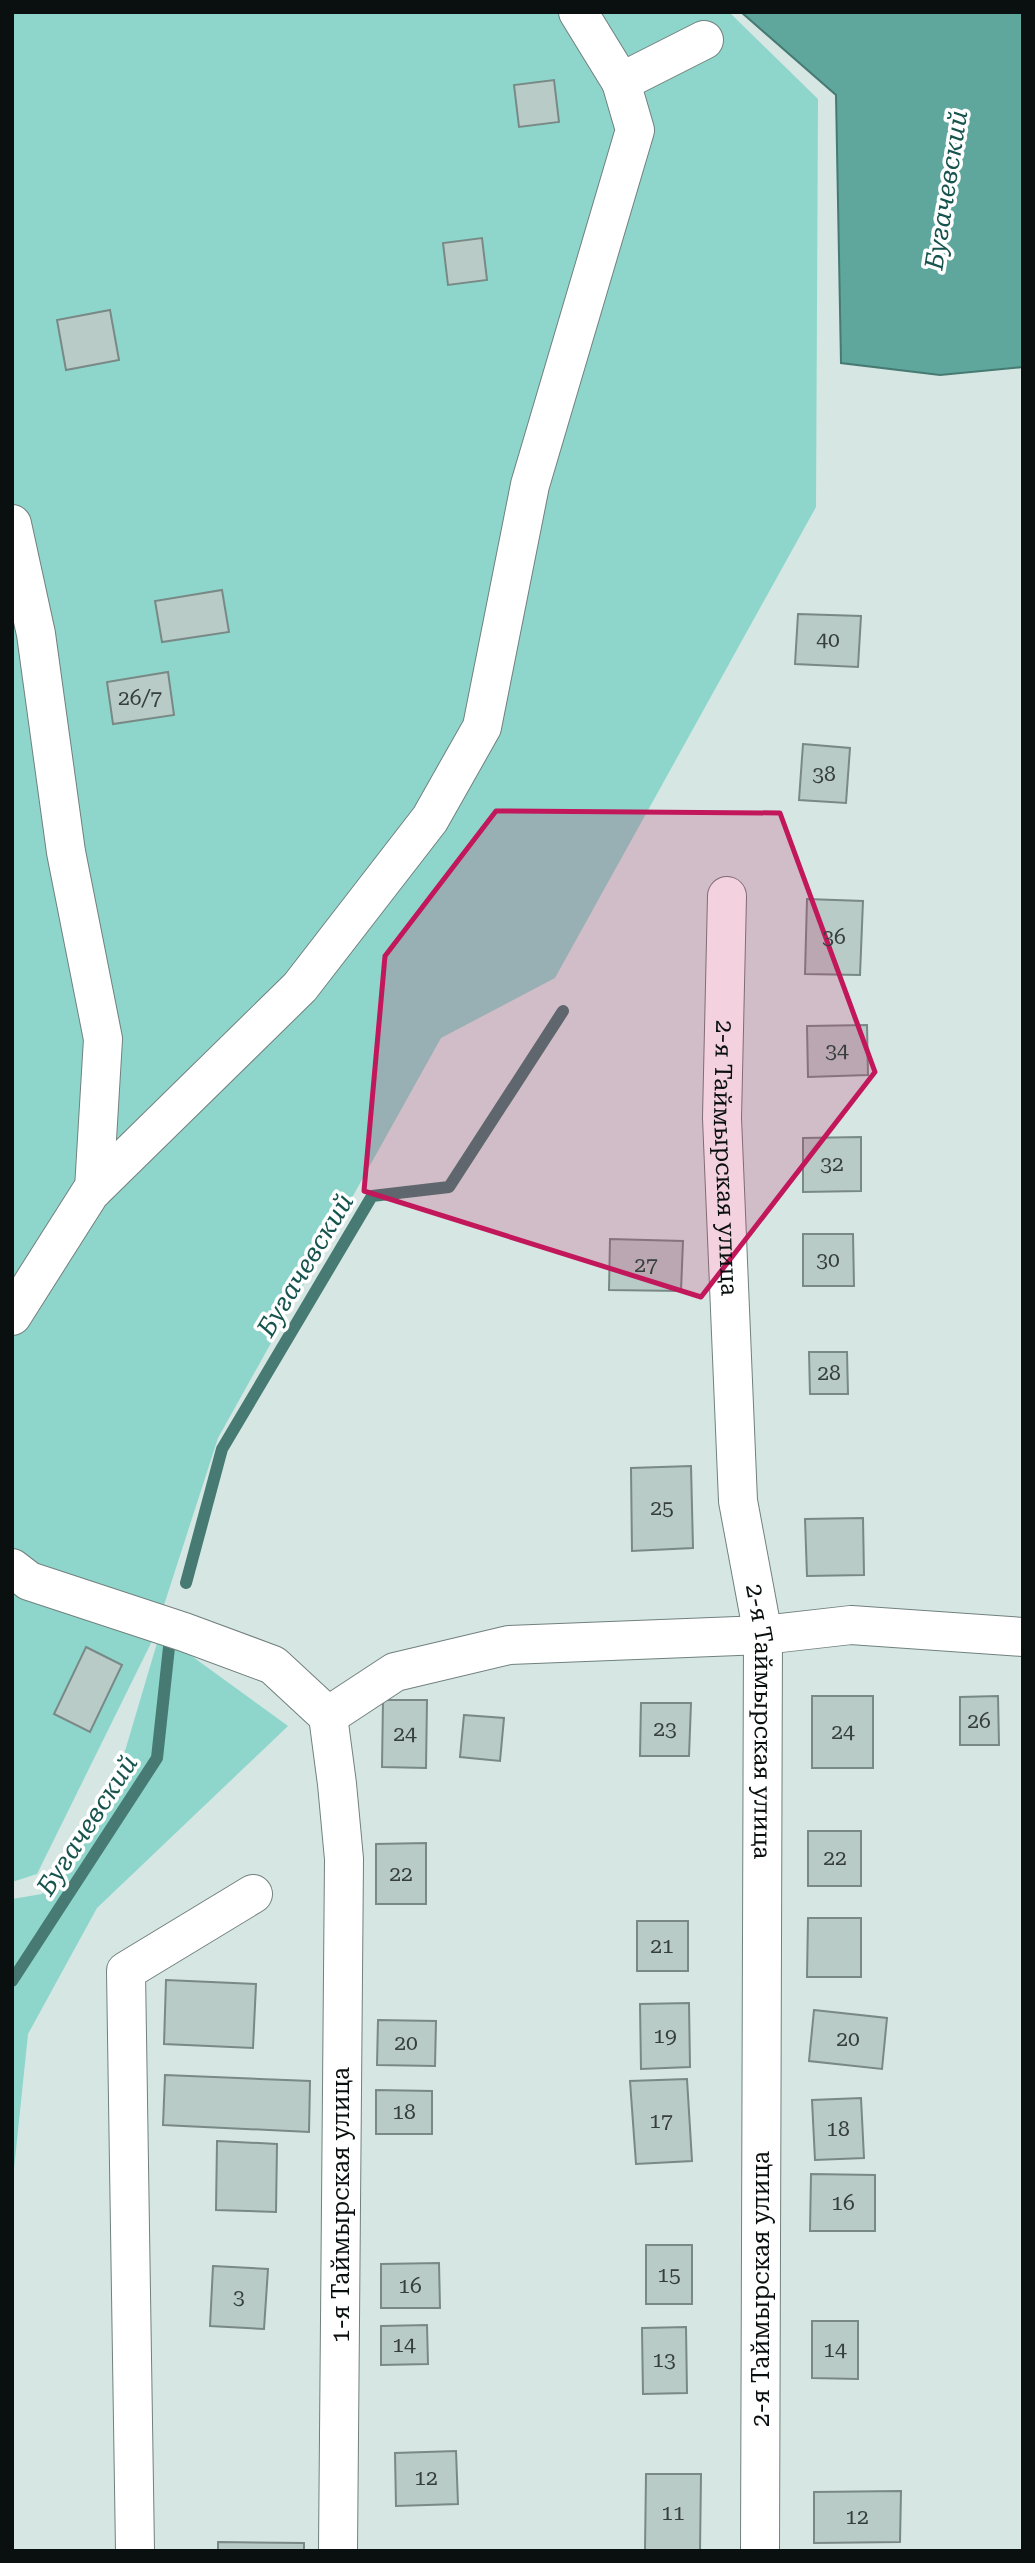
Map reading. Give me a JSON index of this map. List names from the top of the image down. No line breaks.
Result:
{"streets":{"street":["2-я Таймырская улица","1-я Таймырская улица"]},"water":["Бугачевский"],"house_numbers":["40","26/7","38","36","34","32","30","27","28","25","26","23","24","24","22","22","21","19","20","20","18","17","18","16","15","16","3","14","14","13","12","11","12"]}
